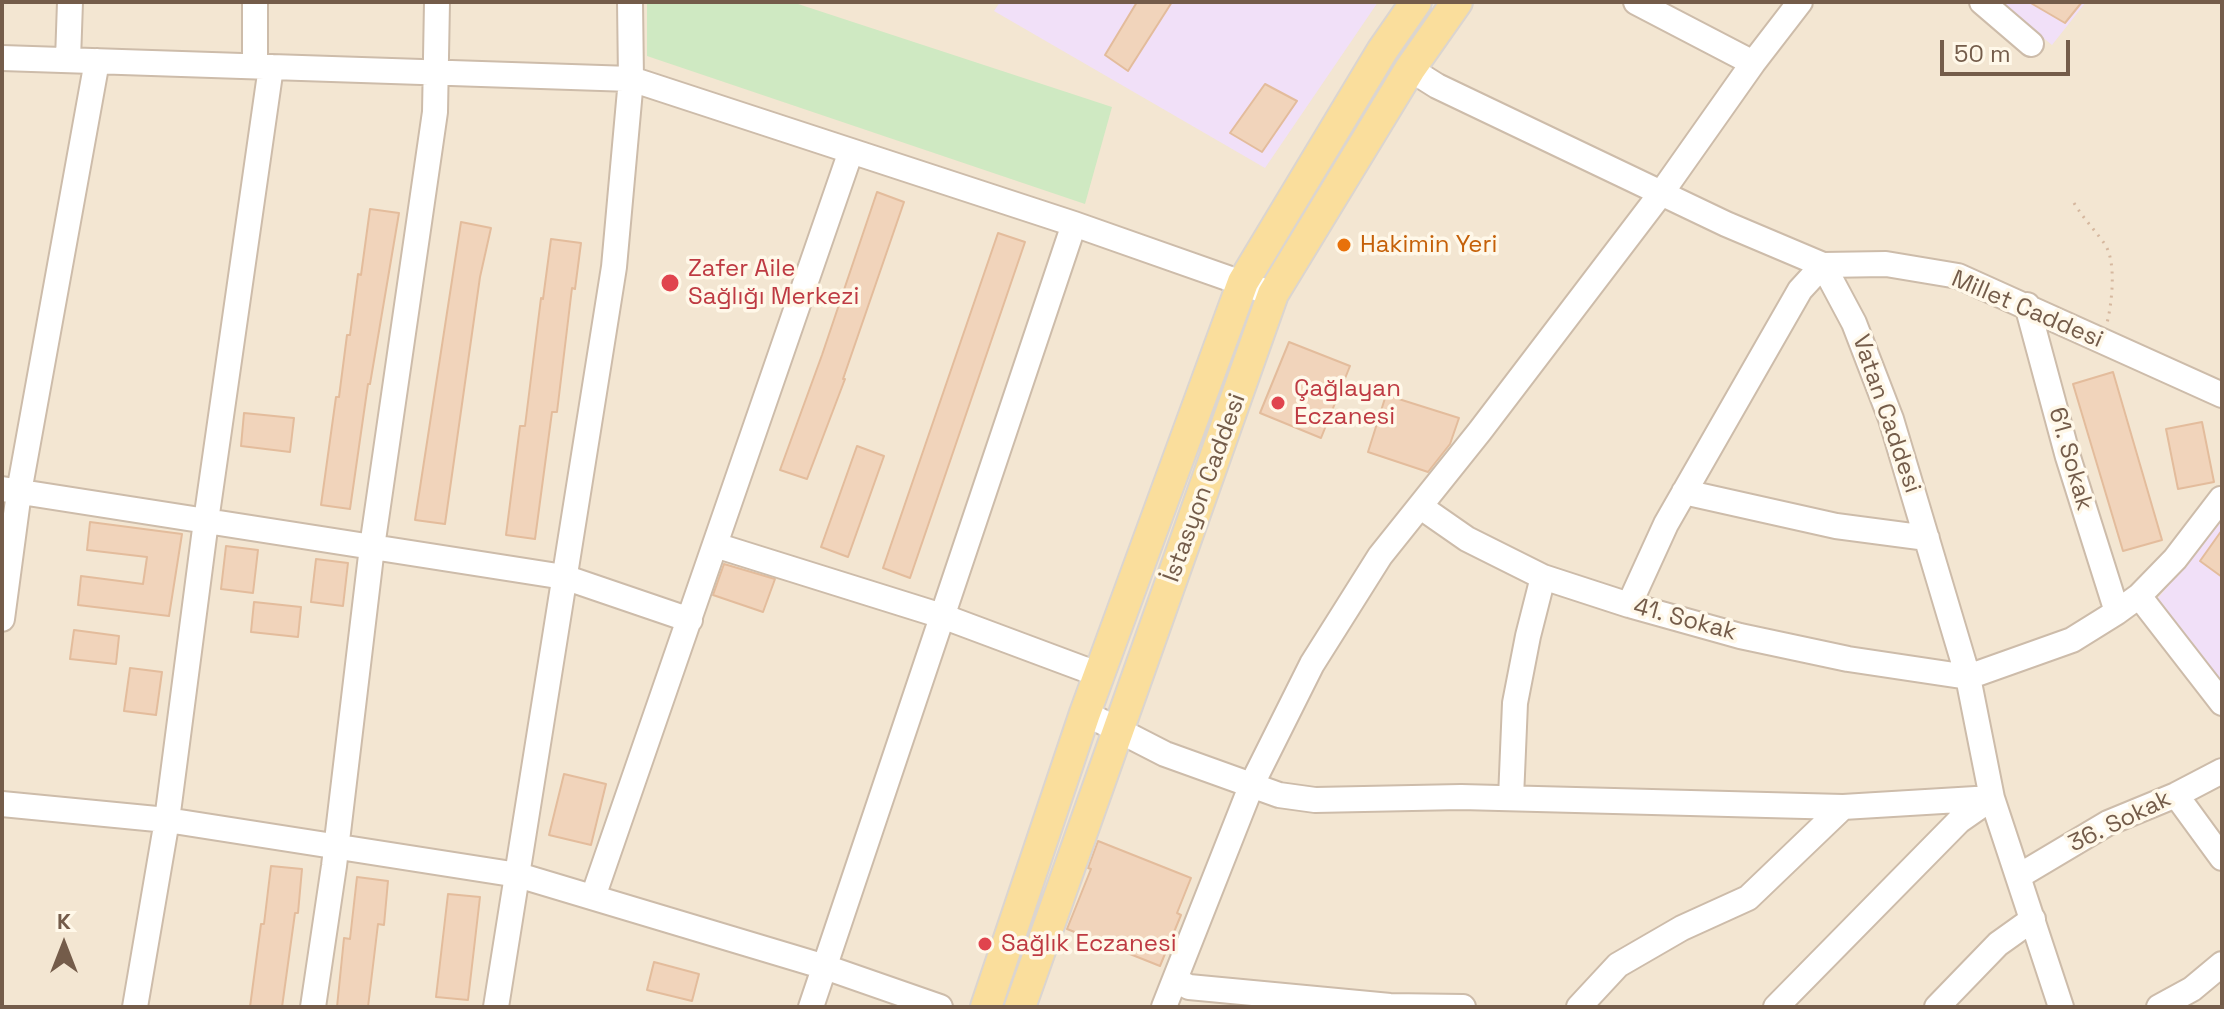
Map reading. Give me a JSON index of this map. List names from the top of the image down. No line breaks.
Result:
{"streets":{"main road":["İstasyon Caddesi"],"street":["Millet Caddesi","Vatan Caddesi","61. Sokak","41. Sokak","36. Sokak"]},"crossings":[["Millet Caddesi","Vatan Caddesi"],["Millet Caddesi","61. Sokak"],["Vatan Caddesi","41. Sokak"],["Vatan Caddesi","36. Sokak"]],"places":["Hakimin Yeri","Zafer Aile Sağlığı Merkezi","Çağlayan Eczanesi","Sağlık Eczanesi"],"scale_bar":"50 m","north":"top"}
